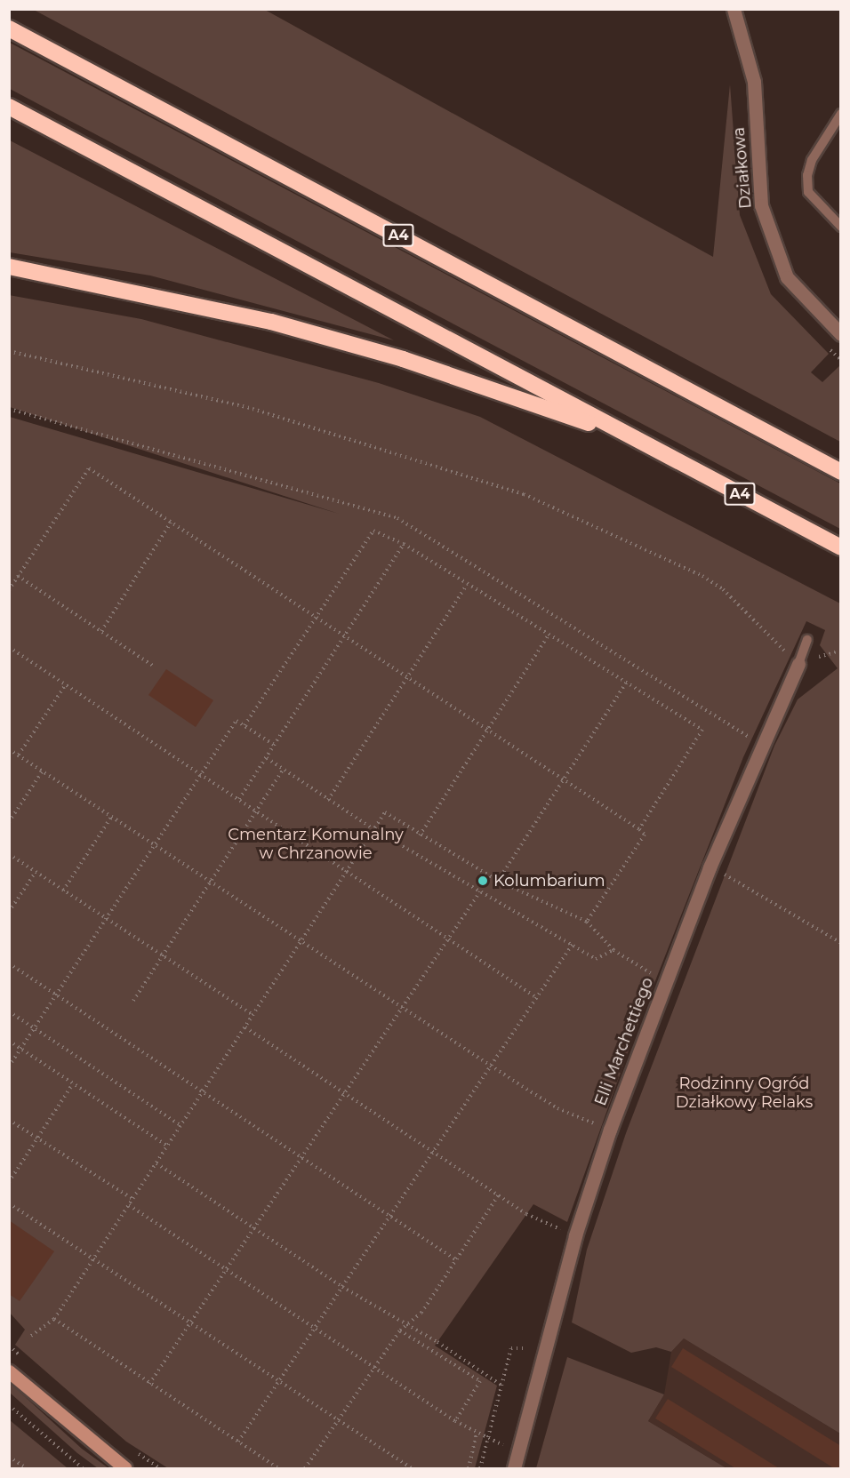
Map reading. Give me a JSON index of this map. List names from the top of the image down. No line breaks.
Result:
{"streets":{"highway":["A4"],"street":["Działkowa","Elli Marchettiego"]},"parks":["Cmentarz Komunalny w Chrzanowie","Rodzinny Ogród Działkowy Relaks"],"places":["Kolumbarium"]}
